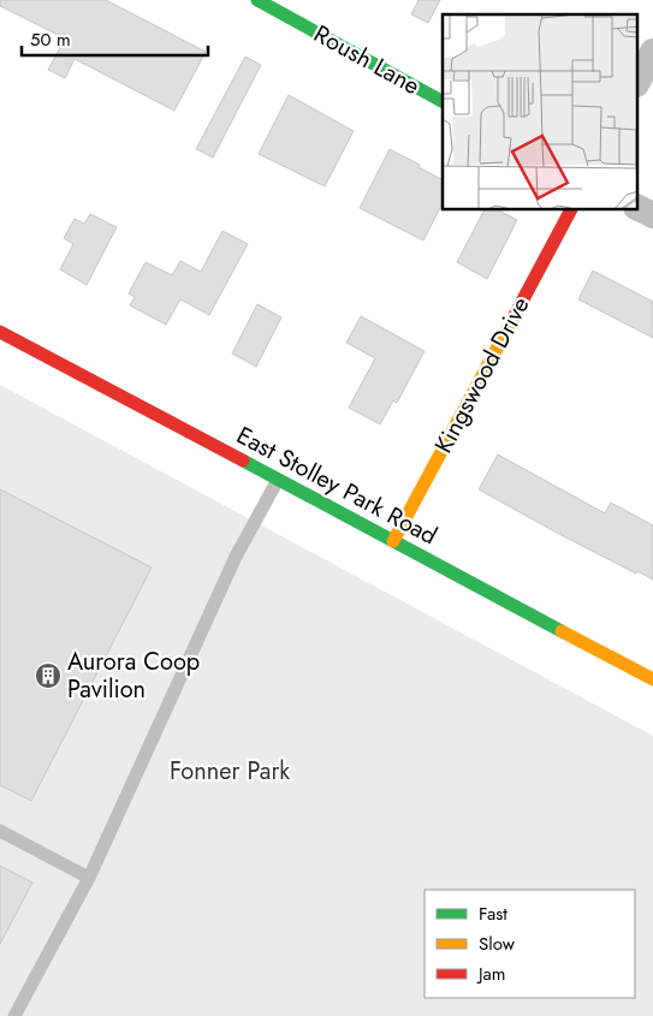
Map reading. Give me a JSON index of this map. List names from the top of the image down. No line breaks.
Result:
{"streets":{"street":["Roush Lane","Kingswood Drive","East Stolley Park Road"]},"crossings":[["Kingswood Drive","East Stolley Park Road"]],"parks":["Fonner Park"],"places":{"building":["Aurora Coop Pavilion"]},"legend":["Fast","Slow","Jam"],"scale_bar":"50 m"}
